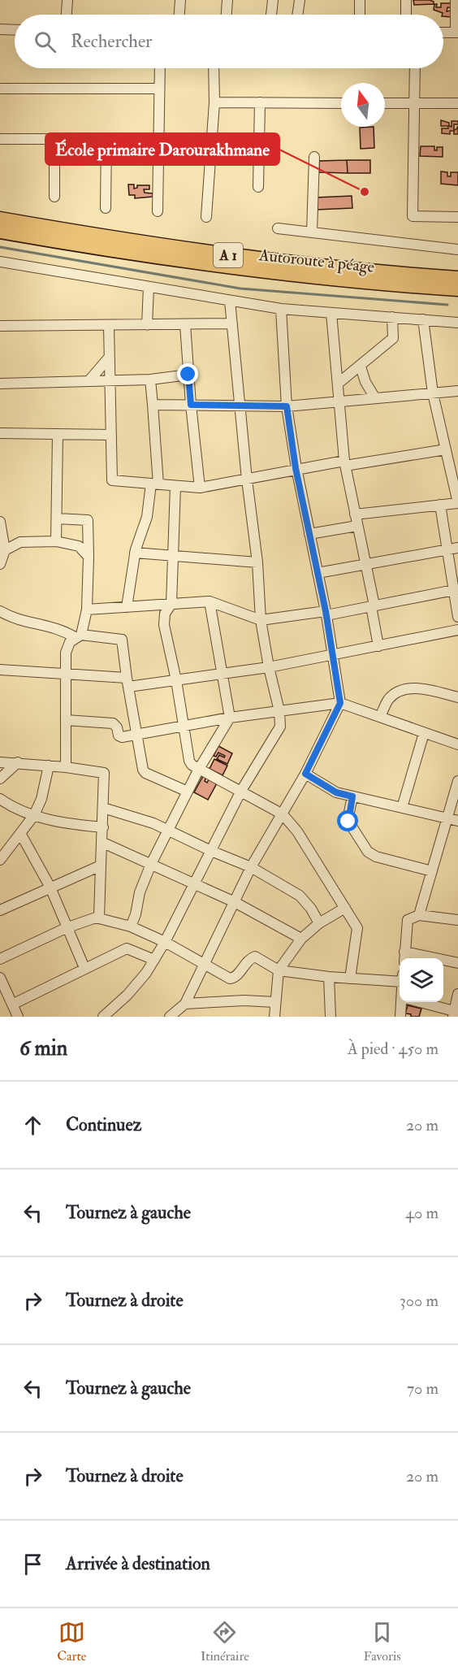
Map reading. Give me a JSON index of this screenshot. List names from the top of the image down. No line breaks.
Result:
{"streets":{"highway":["A 1","Autoroute à péage"]},"places":["École primaire Darourakhmane"],"north":"top","page":{"search":"Rechercher","heading":["6 min","À pied · 450 m"],"list":[["Continuez","20 m"],["Tournez à gauche","40 m"],["Tournez à droite","300 m"],["Tournez à gauche","70 m"],["Tournez à droite","20 m"],"Arrivée à destination"],"nav":["Carte","Itinéraire","Favoris"]}}
